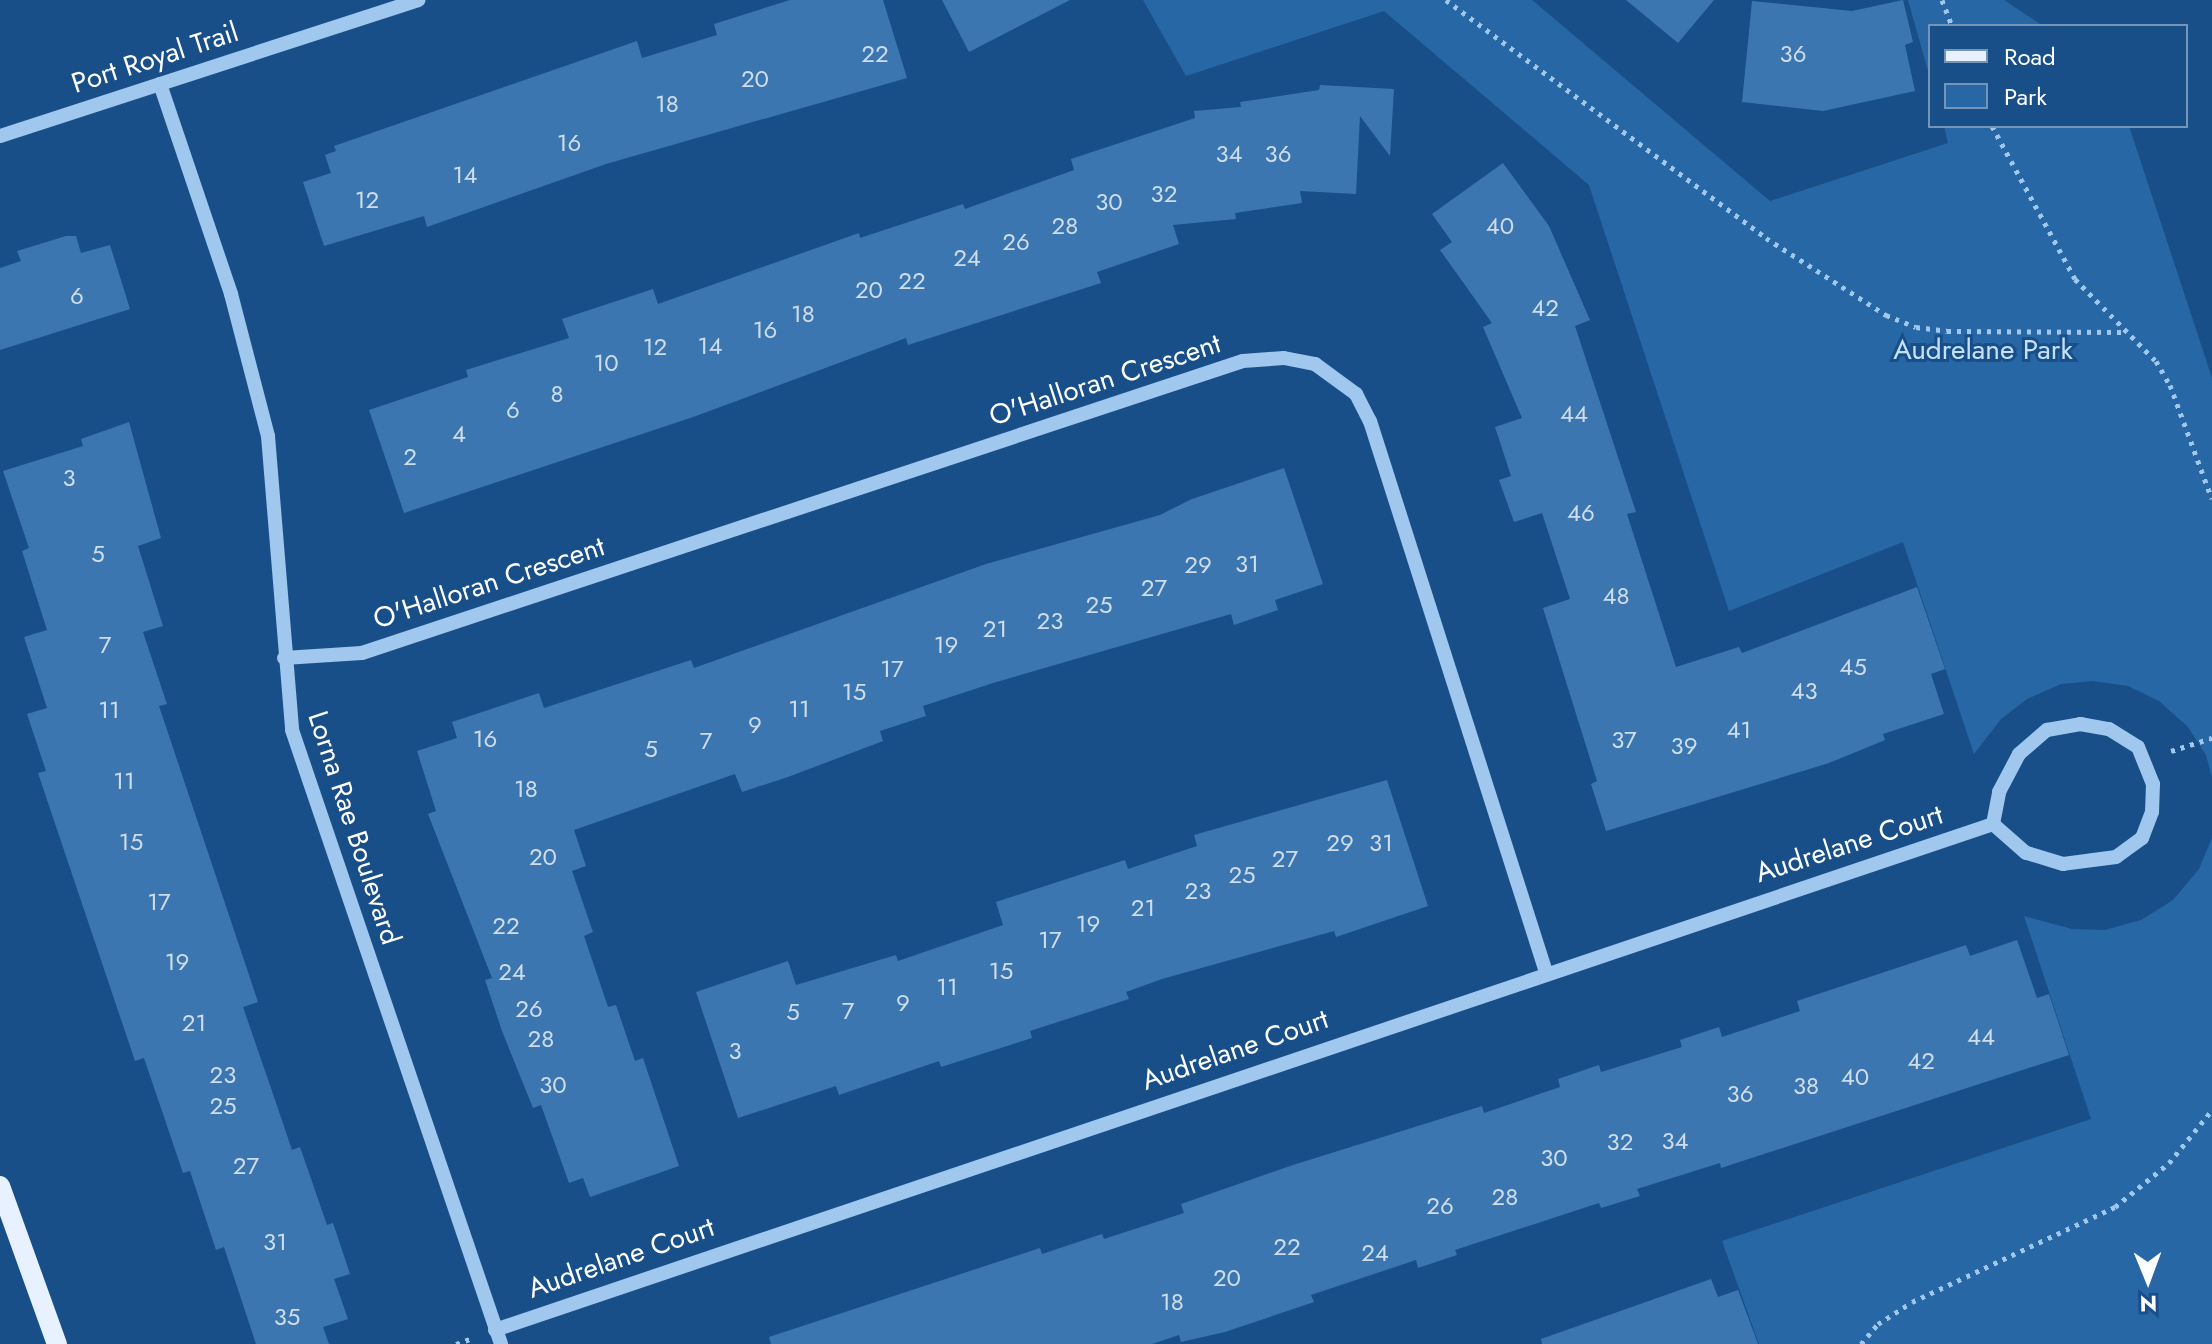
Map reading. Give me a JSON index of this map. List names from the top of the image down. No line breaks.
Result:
{"streets":{"street":["Port Royal Trail","O'Halloran Crescent","Lorna Rae Boulevard","Audrelane Court"]},"crossings":[["Port Royal Trail","Lorna Rae Boulevard"],["O'Halloran Crescent","Lorna Rae Boulevard"],["O'Halloran Crescent","Audrelane Court"],["Lorna Rae Boulevard","Audrelane Court"]],"parks":["Audrelane Park"],"house_numbers":["22","36","20","18","16","34","36","14","32","12","30","28","40","26","24","22","20","6","42","18","16","14","12","10","8","6","44","4","2","3","46","5","31","29","27","48","25","23","21","7","19","45","17","43","15","11","11","9","41","16","37","7","39","5","11","18","15","29","31","20","27","25","23","17","21","19","22","17","19","15","24","11","9","26","7","5","21","44","28","3","42","23","40","30","38","36","25","34","32","30","27","28","26","31","22","24","20","18","35"],"legend":["Road","Park"],"north":"bottom"}
